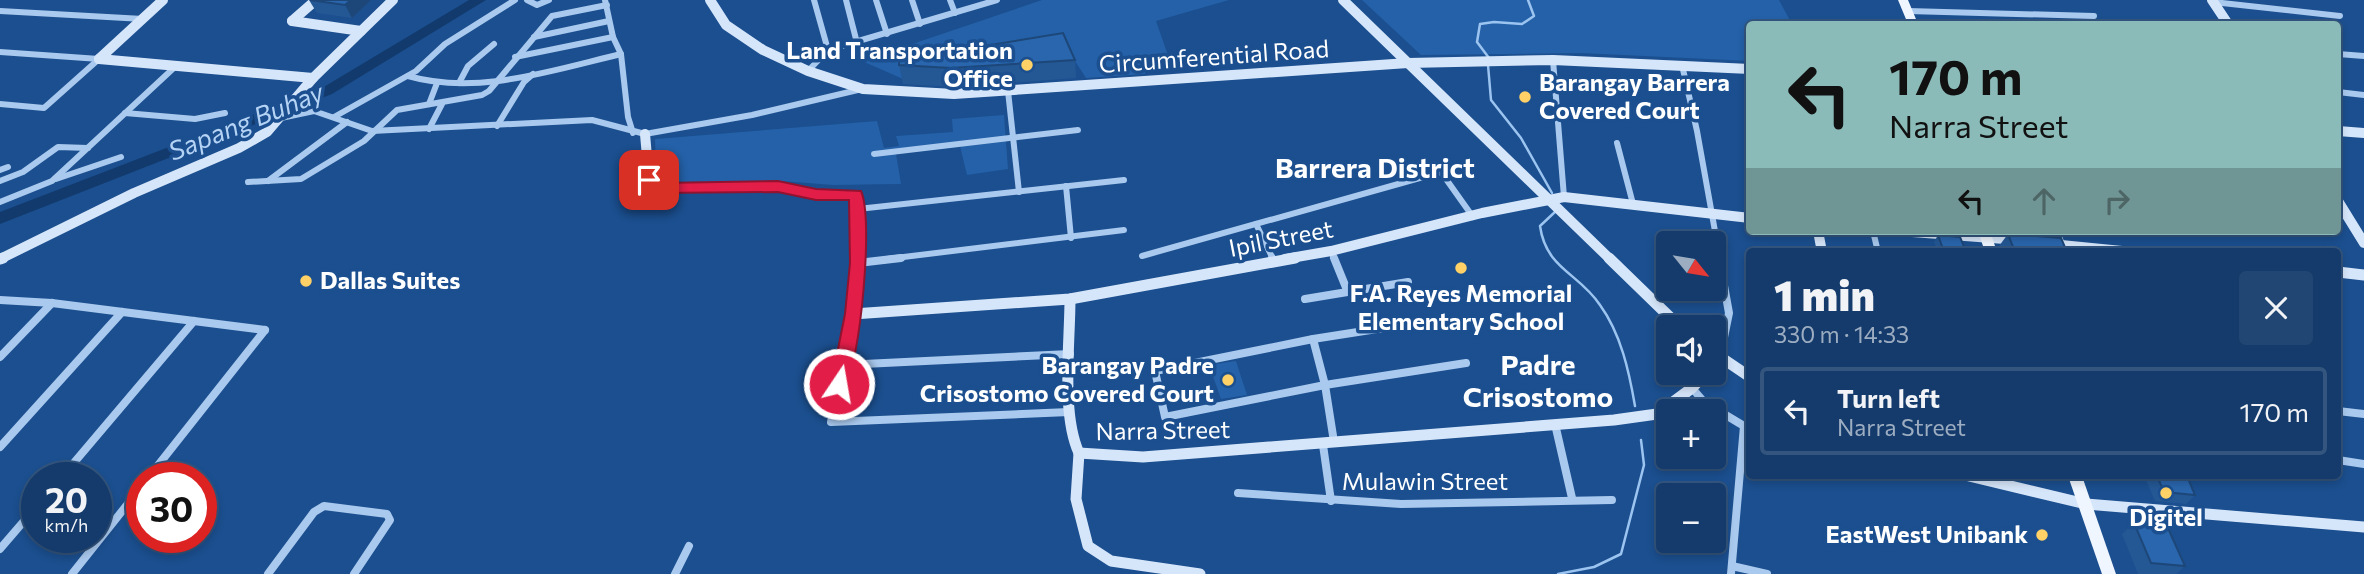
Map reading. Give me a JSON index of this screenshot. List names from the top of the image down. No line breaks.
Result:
{"streets":{"street":["Circumferential Road","Ipil Street","Narra Street","Mulawin Street"]},"crossings":[["Ipil Street","Narra Street"]],"districts":["Barrera District","Padre Crisostomo"],"water":["Sapang Buhay"],"places":["Land Transportation Office","Barangay Barrera Covered Court","F.A. Reyes Memorial Elementary School","Dallas Suites","Barangay Padre Crisostomo Covered Court","Digitel","EastWest Unibank"],"north":"bottom right","page":{"turn":["170 m","Narra Street"],"map_buttons":["+","−"],"heading":["1 min","330 m · 14:33"],"list":[{"name":"Turn left","note":"Narra Street","value":"170 m"}],"speed":"20 km/h","limit":"30"}}
